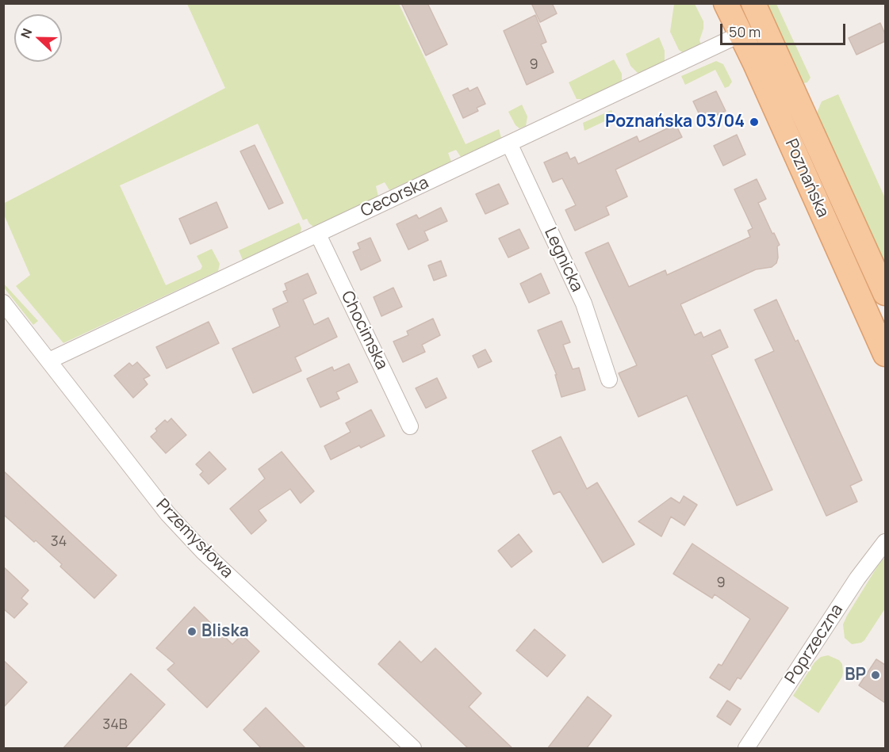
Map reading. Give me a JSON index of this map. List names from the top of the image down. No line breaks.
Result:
{"streets":{"main road":["Poznańska"],"street":["Cecorska","Legnicka","Chocimska","Przemysłowa","Poprzeczna"]},"crossings":[["Poznańska","Cecorska"],["Cecorska","Legnicka"],["Cecorska","Chocimska"],["Cecorska","Przemysłowa"]],"places":["Poznańska 03/04","Bliska","BP"],"house_numbers":["9","34","9","34B"],"scale_bar":"50 m","north":"left"}
